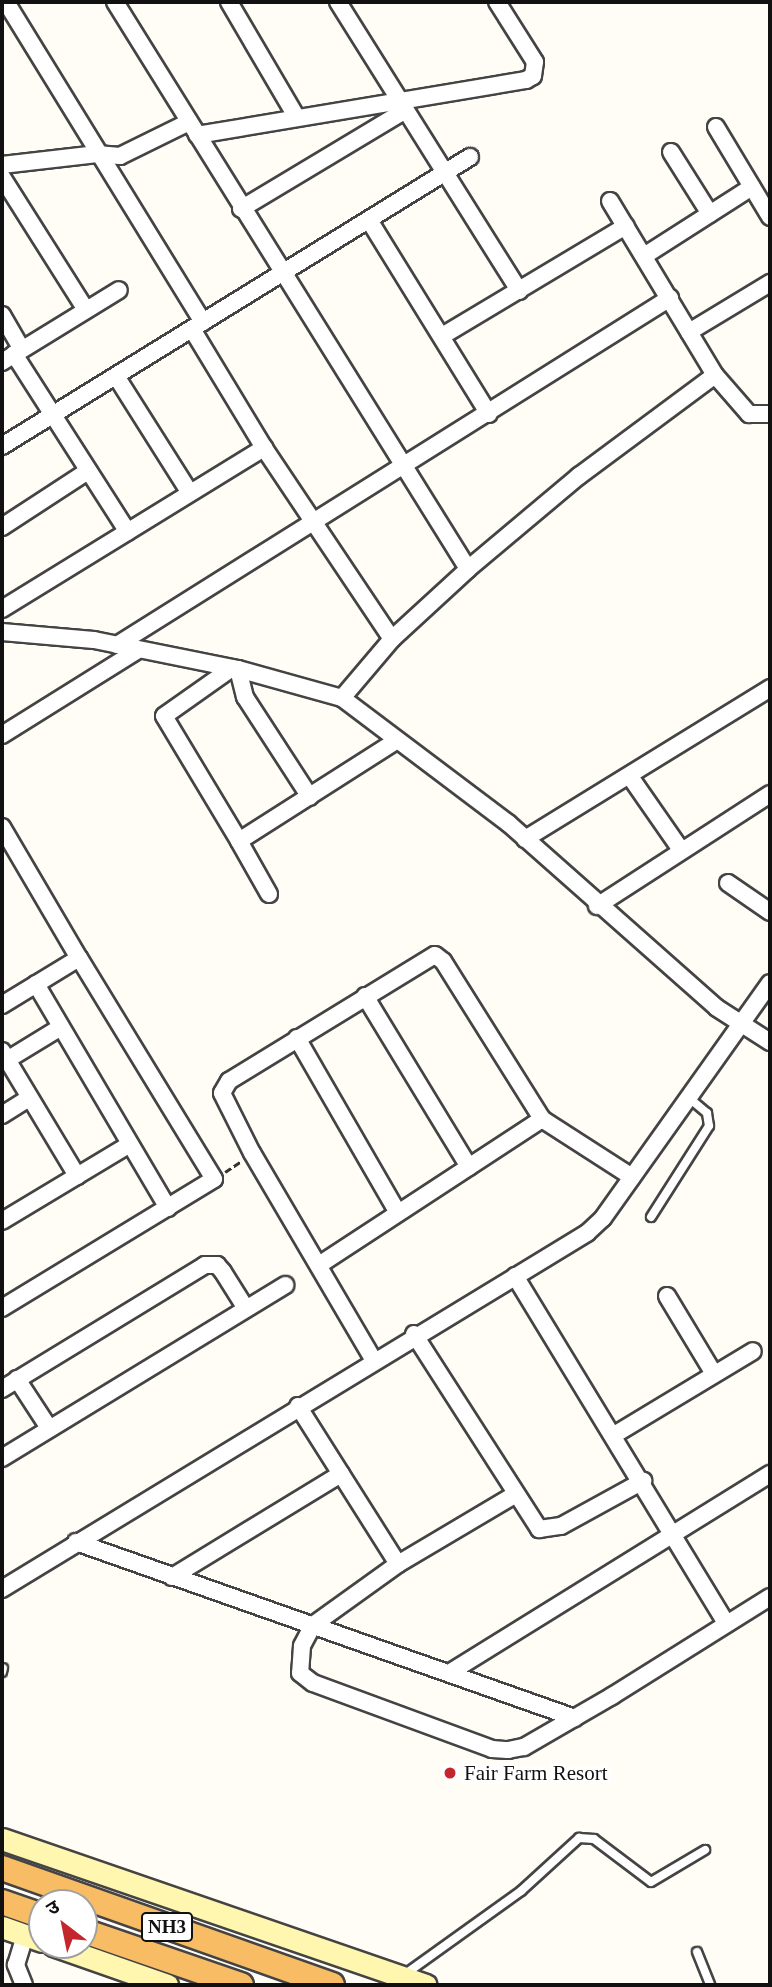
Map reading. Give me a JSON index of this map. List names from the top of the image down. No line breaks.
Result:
{"streets":{"highway":["NH3"]},"places":["Fair Farm Resort"],"north":"top left"}
